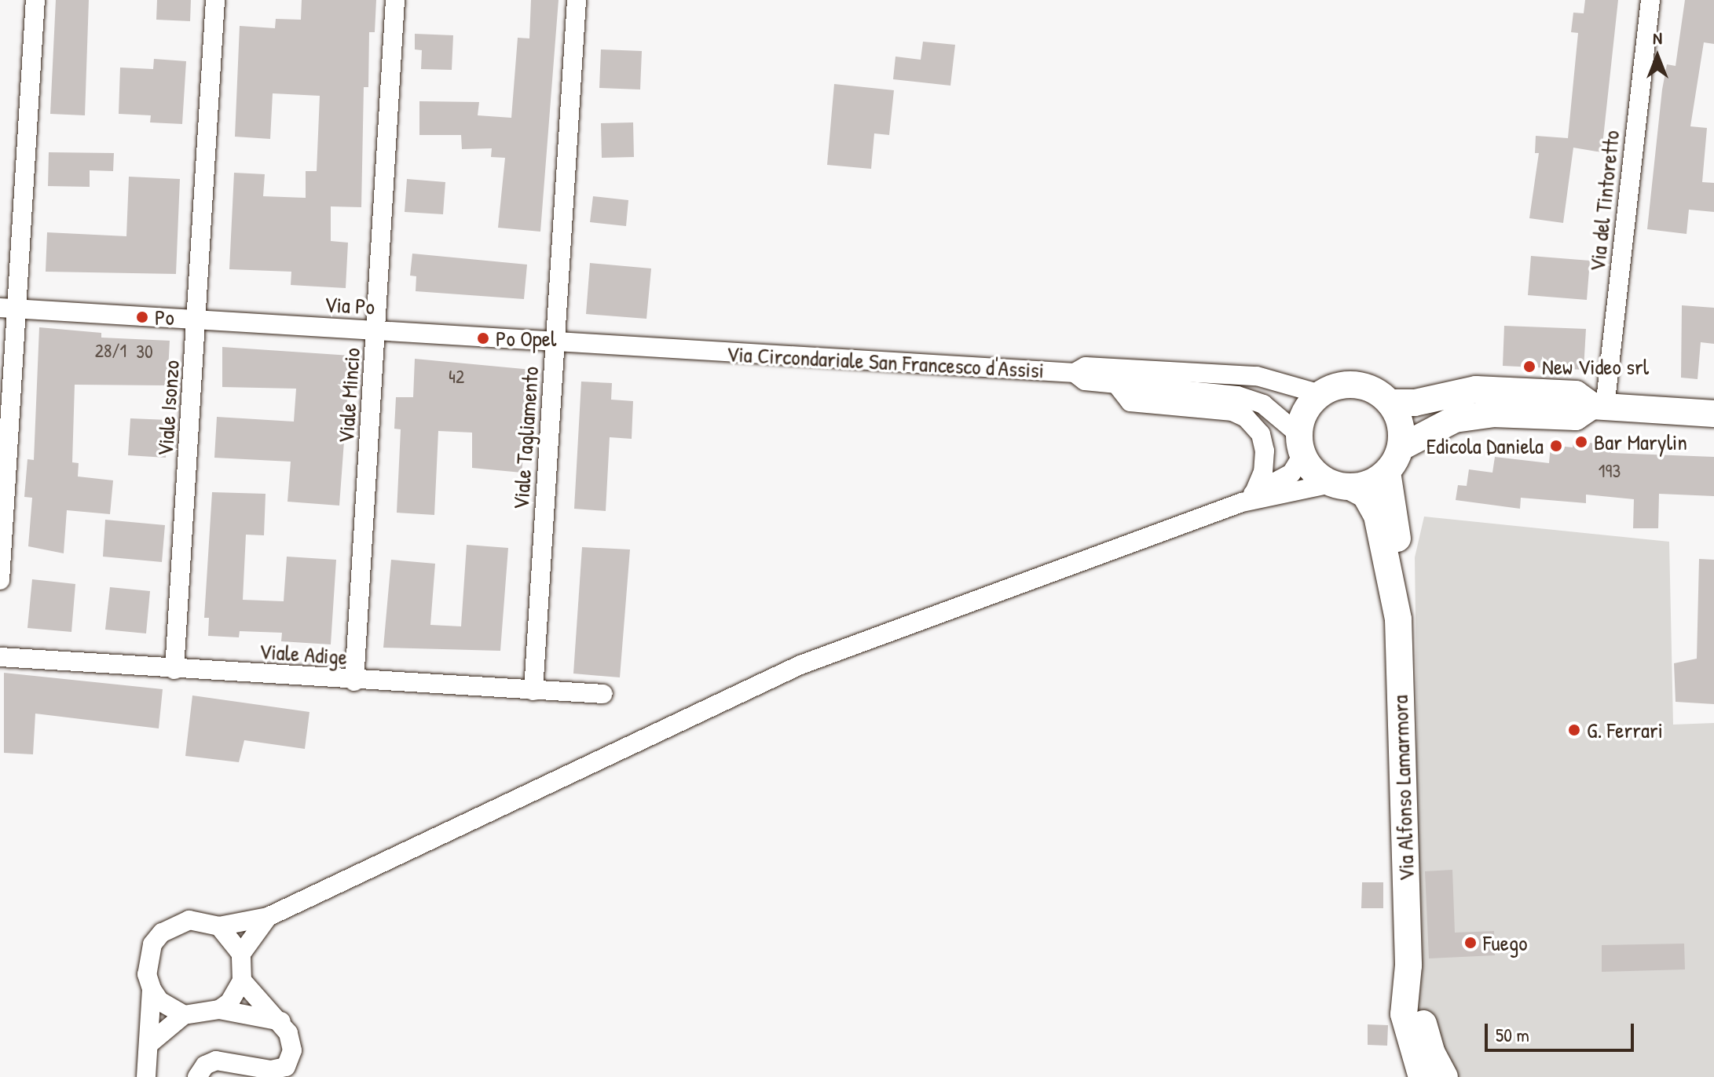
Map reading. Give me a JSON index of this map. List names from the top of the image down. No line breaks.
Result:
{"streets":{"street":["Via del Tintoretto","Via Po","Via Circondariale San Francesco d'Assisi","Viale Mincio","Viale Isonzo","Viale Tagliamento","Viale Adige","Via Alfonso Lamarmora"]},"crossings":[["Via Po","Via Circondariale San Francesco d'Assisi"],["Via Po","Viale Mincio"],["Via Po","Viale Isonzo"],["Via Po","Viale Tagliamento"],["Via Circondariale San Francesco d'Assisi","Via Alfonso Lamarmora"],["Viale Mincio","Viale Adige"],["Viale Isonzo","Viale Adige"],["Viale Tagliamento","Viale Adige"]],"places":["Po","Po Opel","New Video srl","Bar Marylin","Edicola Daniela","G. Ferrari","Fuego"],"house_numbers":["28/1","30","42","193"],"scale_bar":"50 m","north":"top"}
